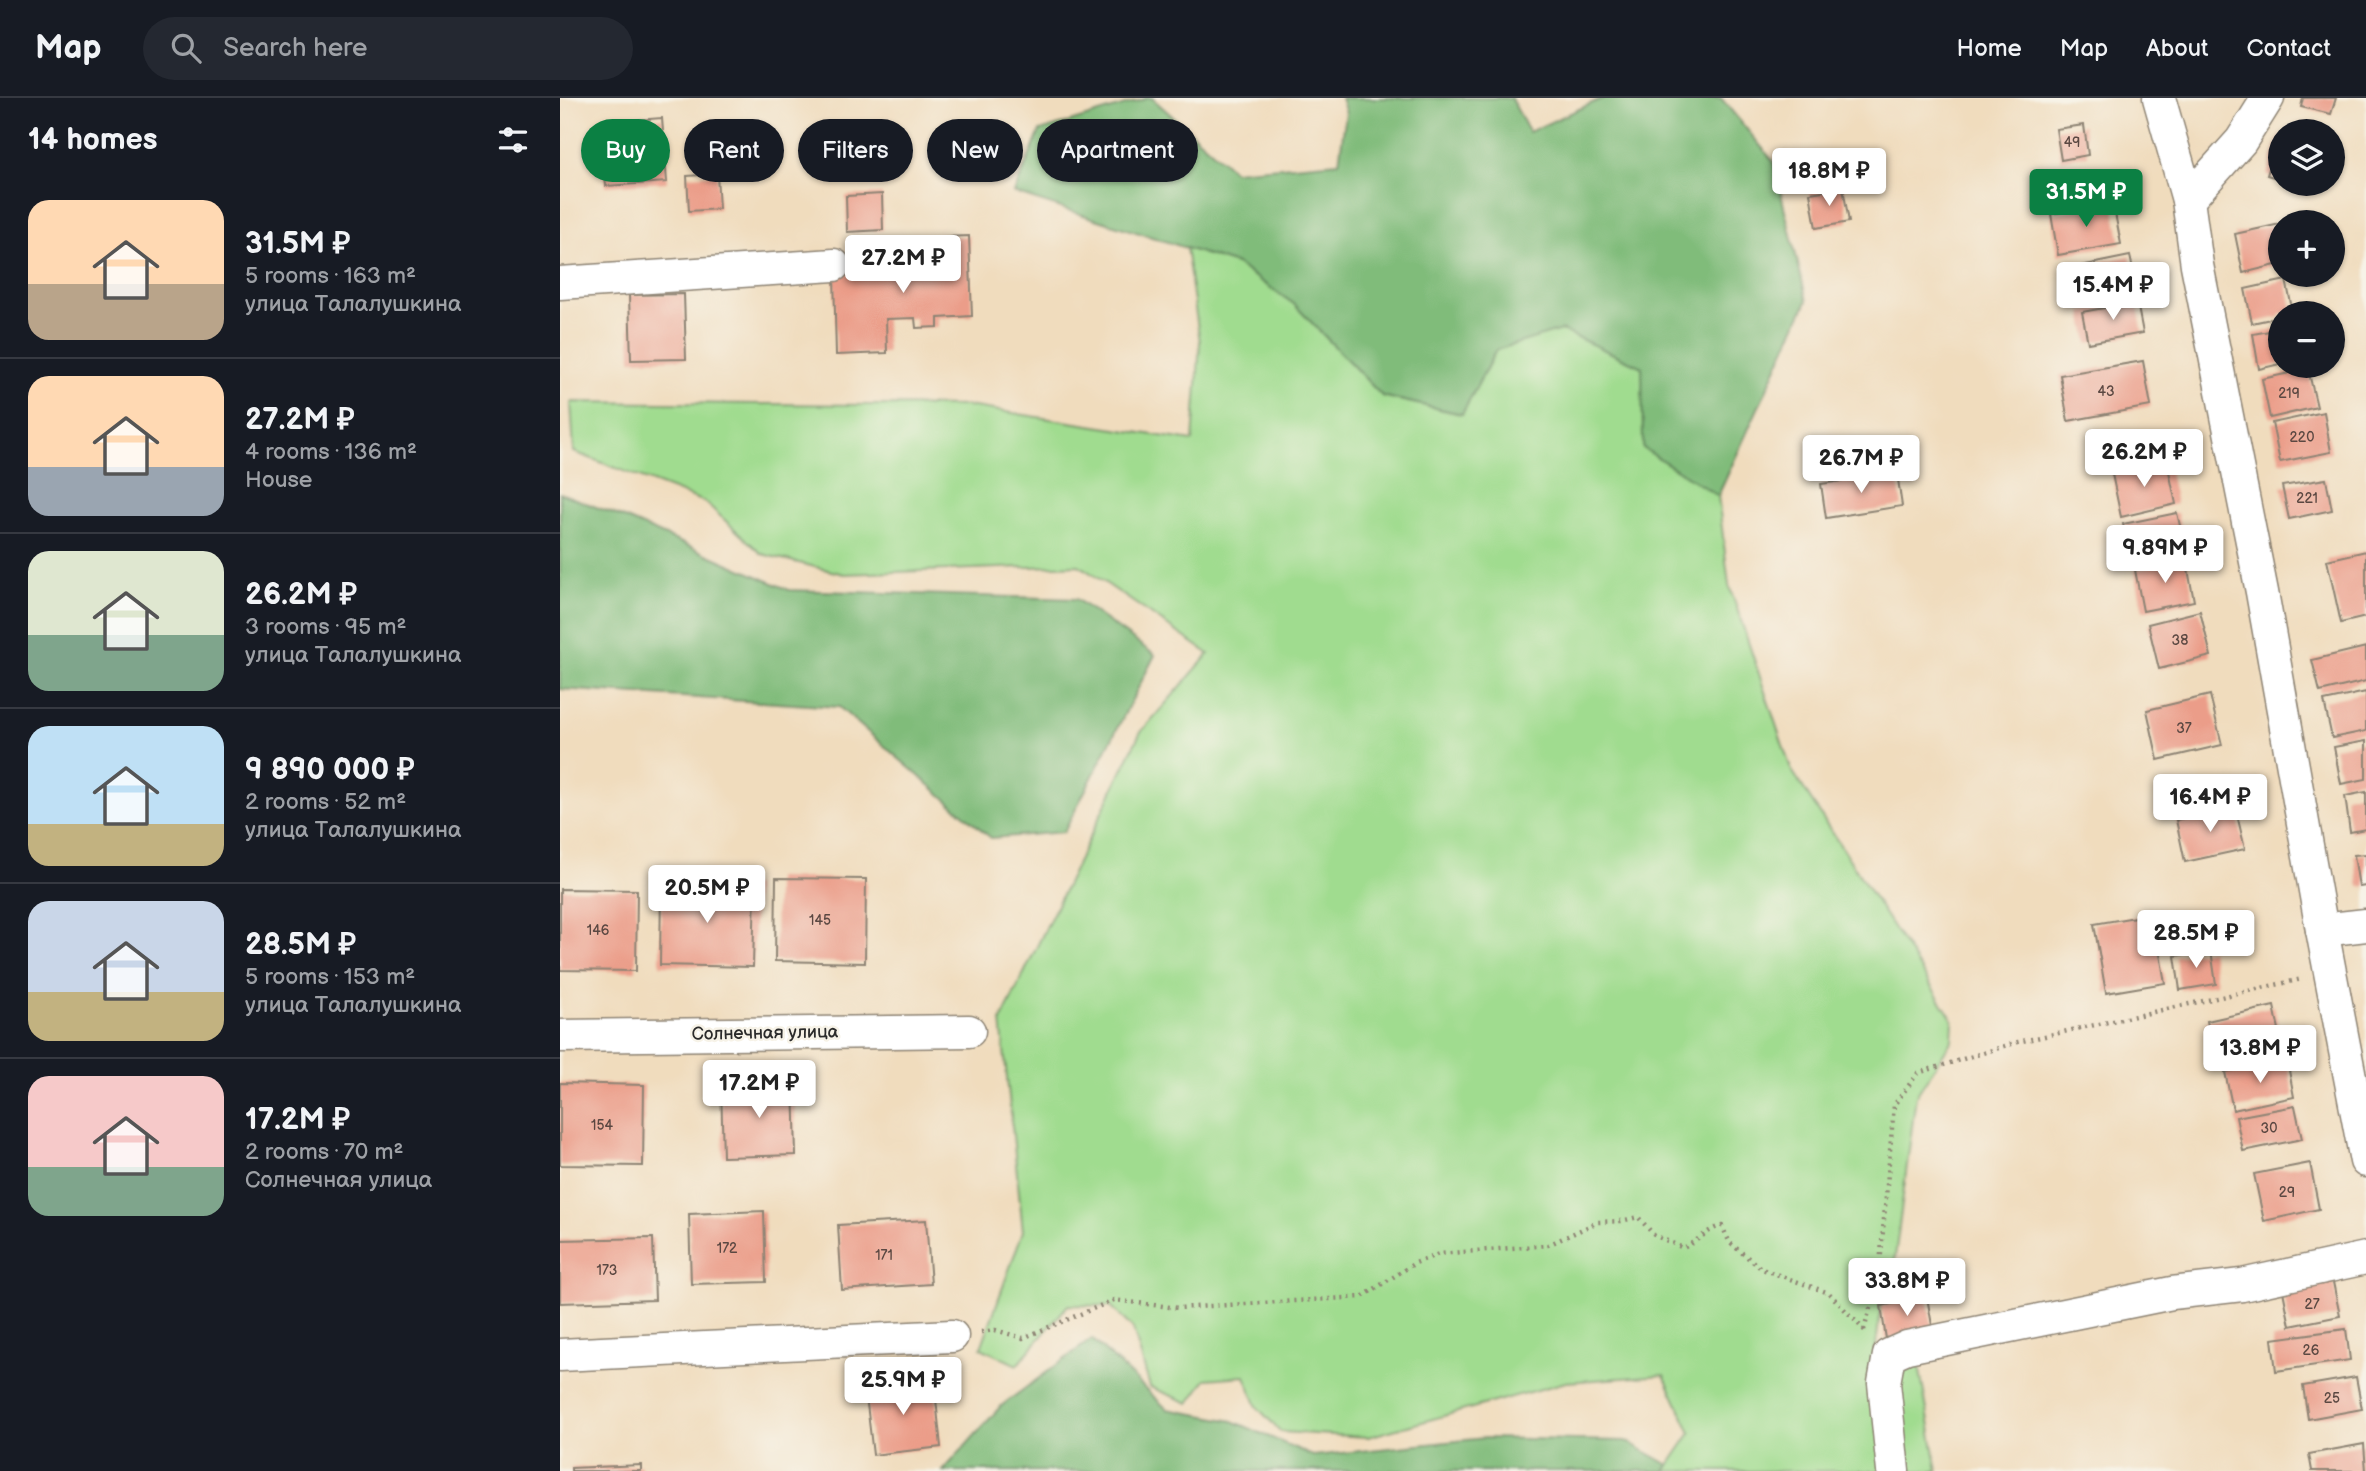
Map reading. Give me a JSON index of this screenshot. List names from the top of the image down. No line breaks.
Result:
{"streets":{"street":["Солнечная улица"]},"house_numbers":["49","43","219","220","221","38","37","145","146","154","30","29","172","171","173","27","26","25"],"page":{"header":"Map","search":"Search here","nav":["Home","Map","About","Contact"],"heading":"14 homes","map_buttons":["+","−"],"chip":["Buy","Rent","Filters","New","Apartment"],"price":["18.8M ₽","31.5M ₽","27.2M ₽","15.4M ₽","26.2M ₽","26.7M ₽","9.89M ₽","16.4M ₽","20.5M ₽","28.5M ₽","13.8M ₽","17.2M ₽","33.8M ₽","25.9M ₽"],"list":[{"name":"31.5M ₽","note":"5 rooms · 163 m² · улица Талалушкина"},{"name":"27.2M ₽","note":"4 rooms · 136 m² · House"},{"name":"26.2M ₽","note":"3 rooms · 95 m² · улица Талалушкина"},{"name":"9 890 000 ₽","note":"2 rooms · 52 m² · улица Талалушкина"},{"name":"28.5M ₽","note":"5 rooms · 153 m² · улица Талалушкина"},{"name":"17.2M ₽","note":"2 rooms · 70 m² · Солнечная улица"}]}}
